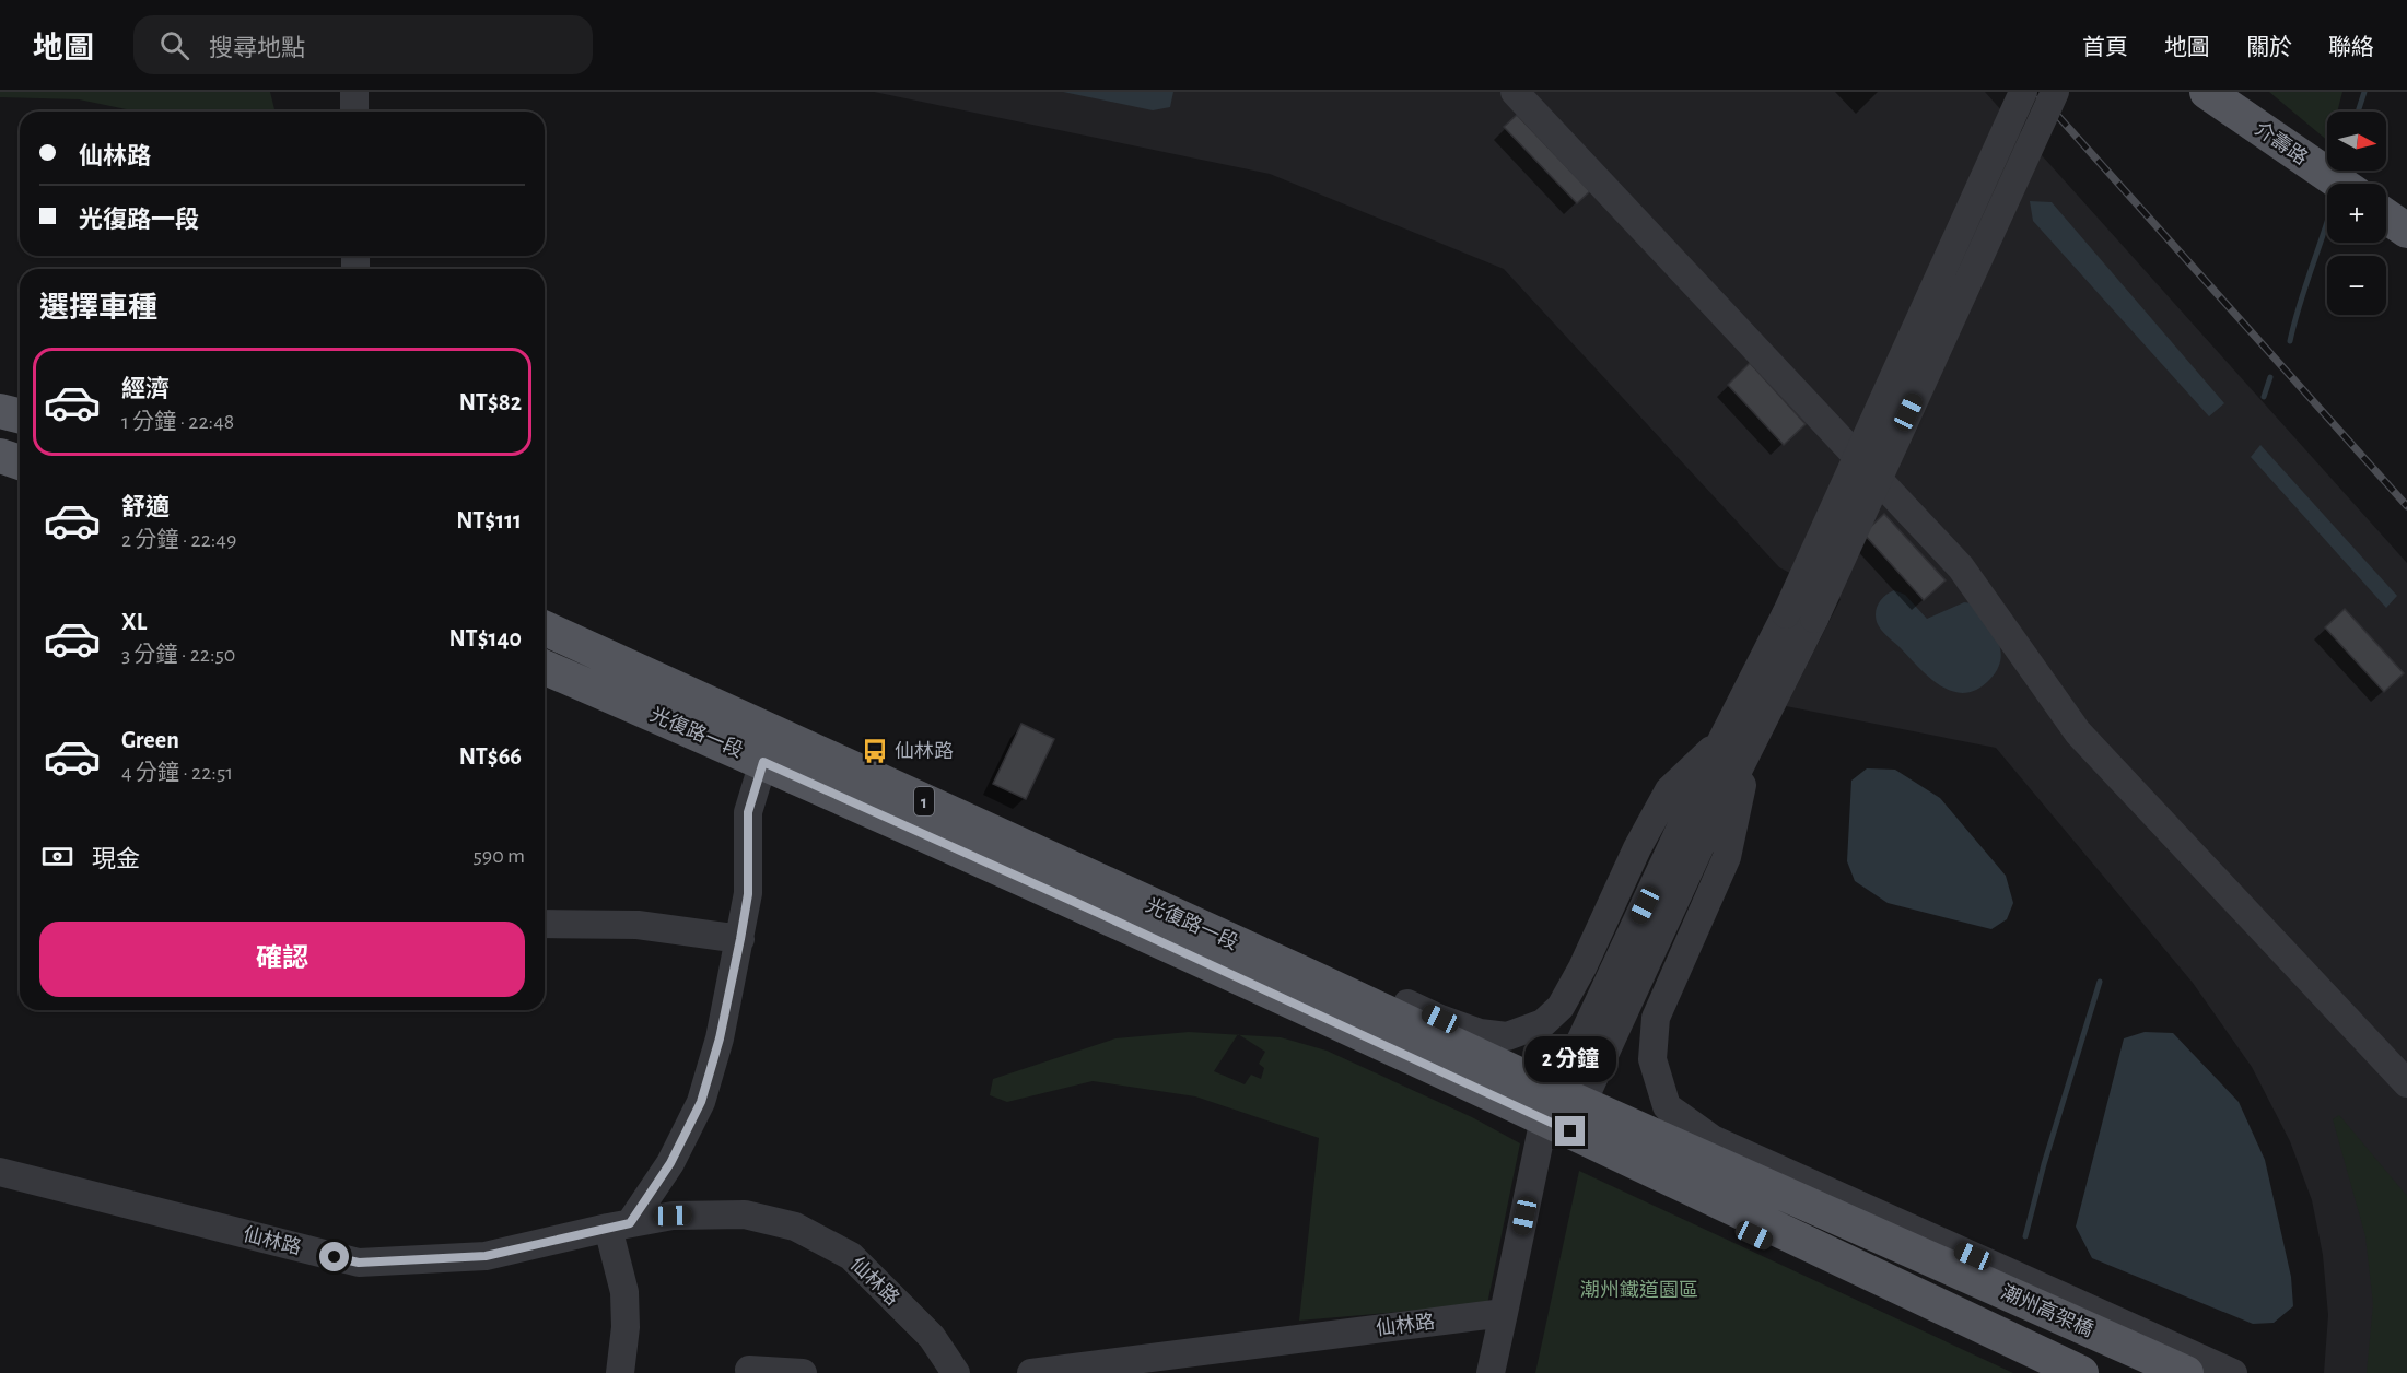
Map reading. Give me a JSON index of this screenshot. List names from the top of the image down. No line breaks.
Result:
{"streets":{"main road":["介壽路","光復路一段","1","潮州高架橋"],"street":["仙林路"]},"crossings":[["光復路一段","1"],["光復路一段","潮州高架橋"],["1","潮州高架橋"]],"parks":["潮州鐵道園區"],"places":{"bus stop":["仙林路"]},"north":"right","page":{"header":"地圖","search":"搜尋地點","nav":["首頁","地圖","關於","聯絡"],"map_buttons":["+","−"],"banner":["仙林路","光復路一段"],"heading":"選擇車種","list":[{"name":"經濟","note":"1 分鐘 · 22:48","value":"NT$82"},{"name":"舒適","note":"2 分鐘 · 22:49","value":"NT$111"},{"name":"XL","note":"3 分鐘 · 22:50","value":"NT$140"},{"name":"Green","note":"4 分鐘 · 22:51","value":"NT$66"}],"pay":["現金","590 m"],"buttons":"確認","bubble":"2 分鐘"}}
